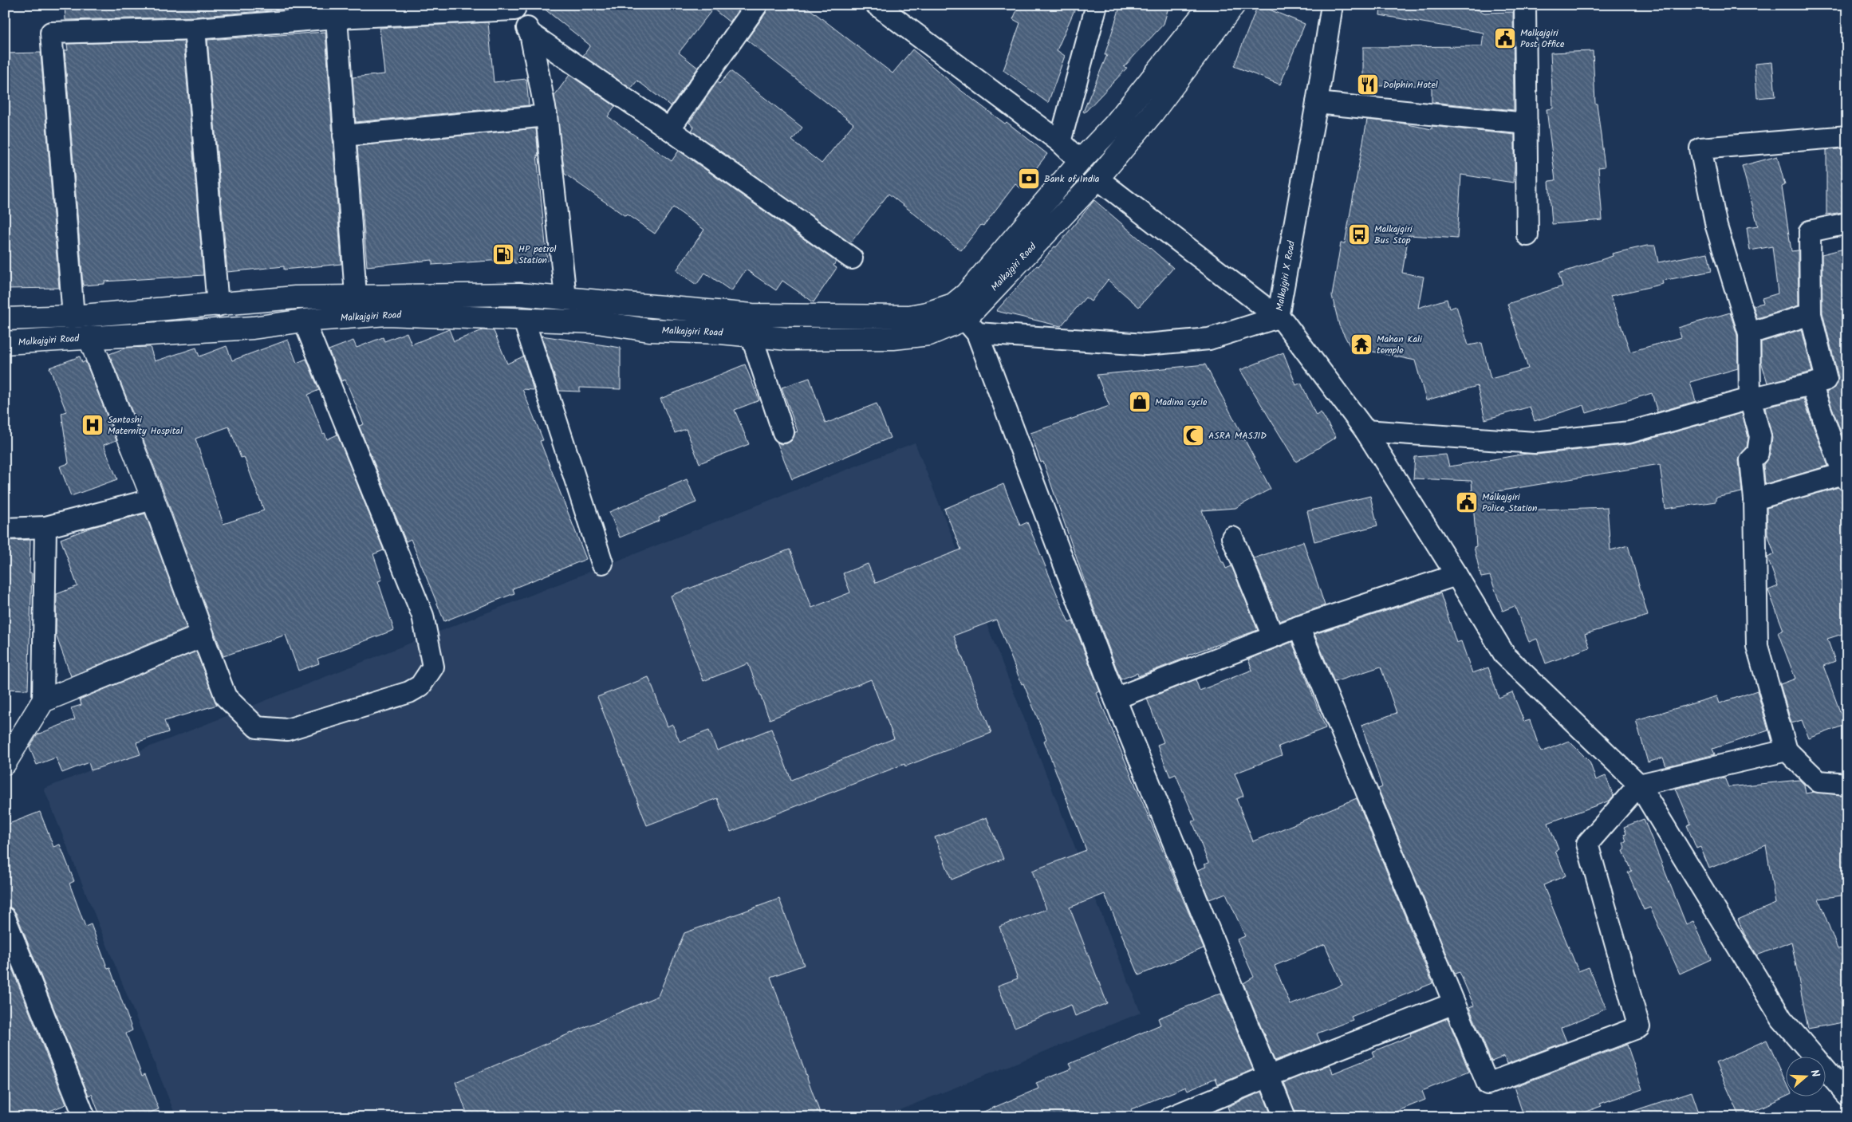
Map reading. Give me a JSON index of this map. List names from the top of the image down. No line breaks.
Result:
{"streets":{"main road":["Malkajgiri Road"],"street":["Malkajgiri X Road"]},"crossings":[["Malkajgiri Road","Malkajgiri X Road"]],"places":{"public building":["Malkajgiri Post Office","Malkajgiri Police Station"],"restaurant":["Dolphin Hotel"],"bank":["Bank of India"],"bus stop":["Malkajgiri Bus Stop"],"fuel station":["HP petrol Station"],"temple":["Mahan Kali temple"],"shop":["Madina cycle"],"hospital":["Santoshi Maternity Hospital"],"mosque":["ASRA MASJID"]},"north":"right"}
